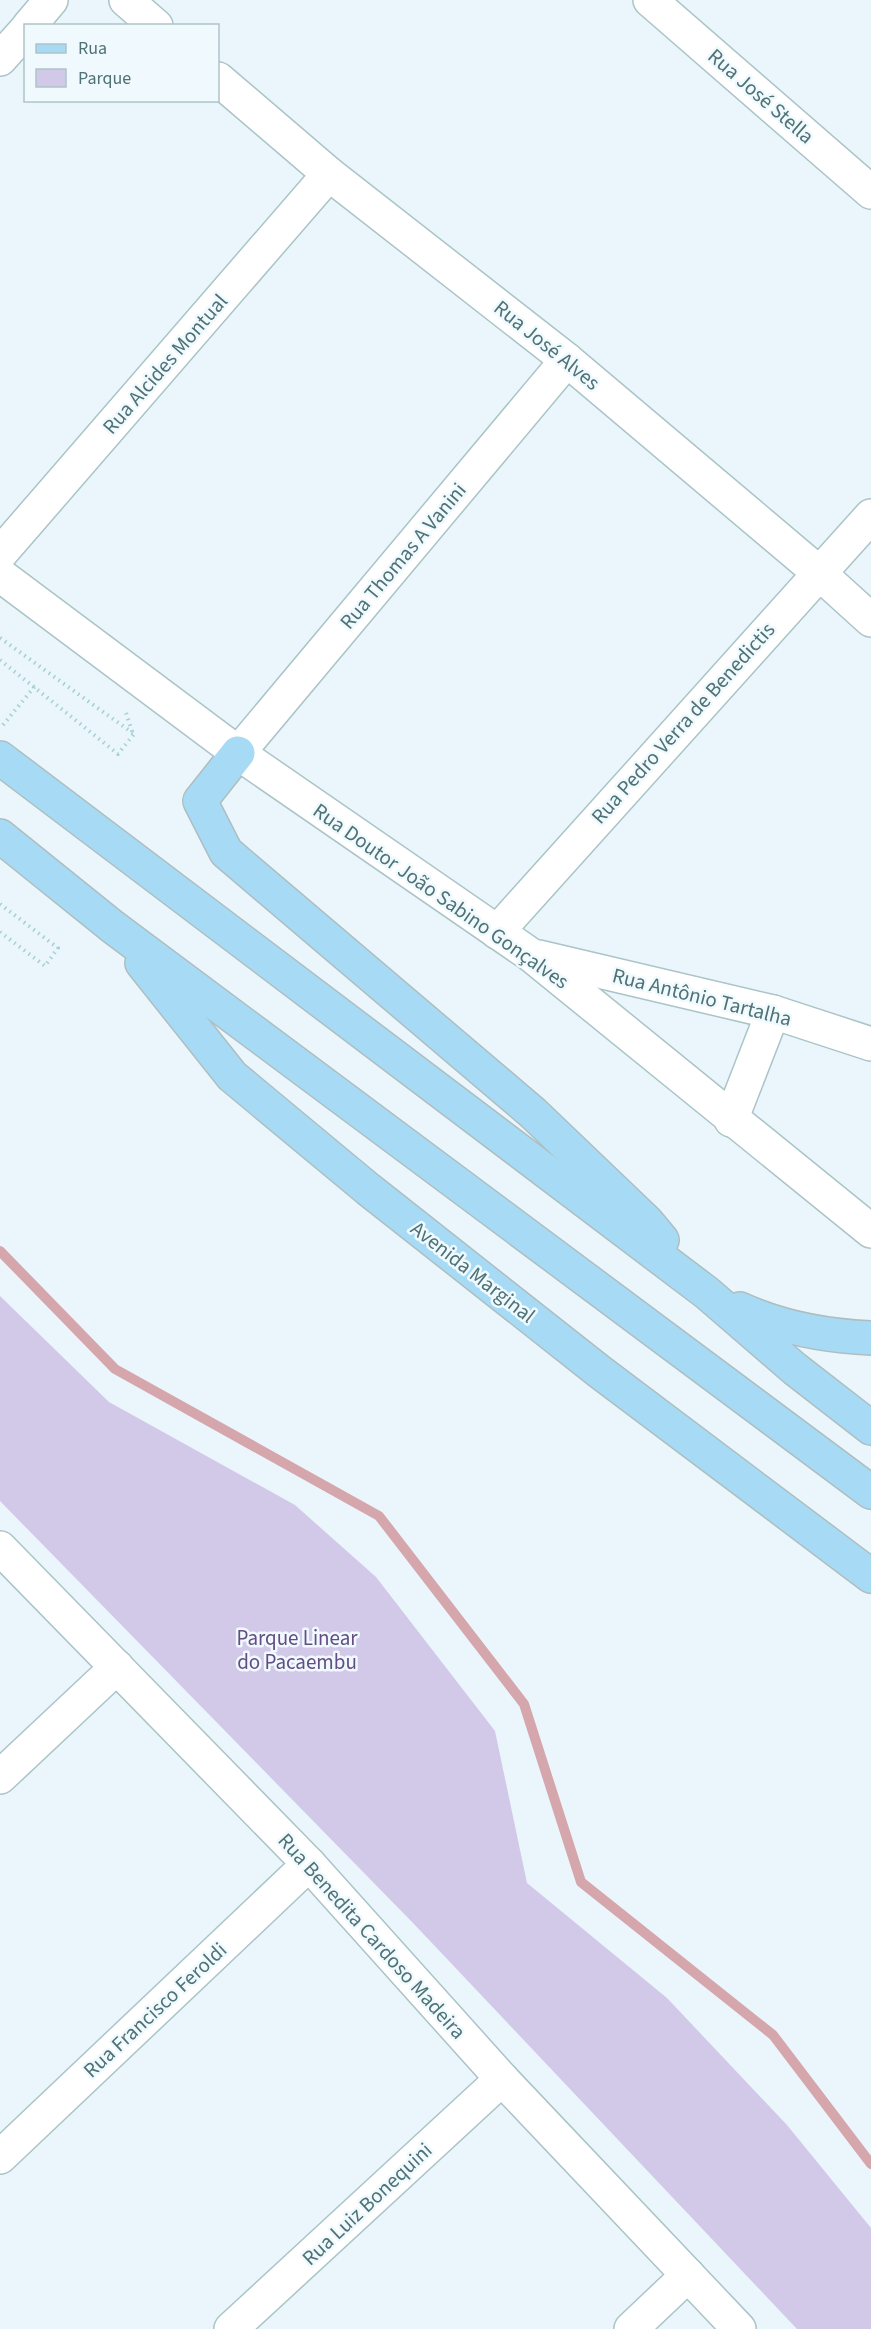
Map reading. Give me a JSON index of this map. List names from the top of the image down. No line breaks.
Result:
{"streets":{"main road":["Avenida Marginal"],"street":["Rua José Stella","Rua José Alves","Rua Alcides Montual","Rua Thomas A Vanini","Rua Pedro Verra de Benedictis","Rua Doutor João Sabino Gonçalves","Rua Antônio Tartalha","Rua Benedita Cardoso Madeira","Rua Francisco Feroldi","Rua Luiz Bonequini"]},"crossings":[["Rua José Alves","Rua Alcides Montual"],["Rua José Alves","Rua Thomas A Vanini"],["Rua José Alves","Rua Pedro Verra de Benedictis"],["Rua Thomas A Vanini","Rua Doutor João Sabino Gonçalves"],["Rua Pedro Verra de Benedictis","Rua Doutor João Sabino Gonçalves"],["Rua Doutor João Sabino Gonçalves","Rua Antônio Tartalha"],["Rua Benedita Cardoso Madeira","Rua Francisco Feroldi"],["Rua Benedita Cardoso Madeira","Rua Luiz Bonequini"]],"parks":["Parque Linear do Pacaembu"],"legend":["Rua","Parque"]}
